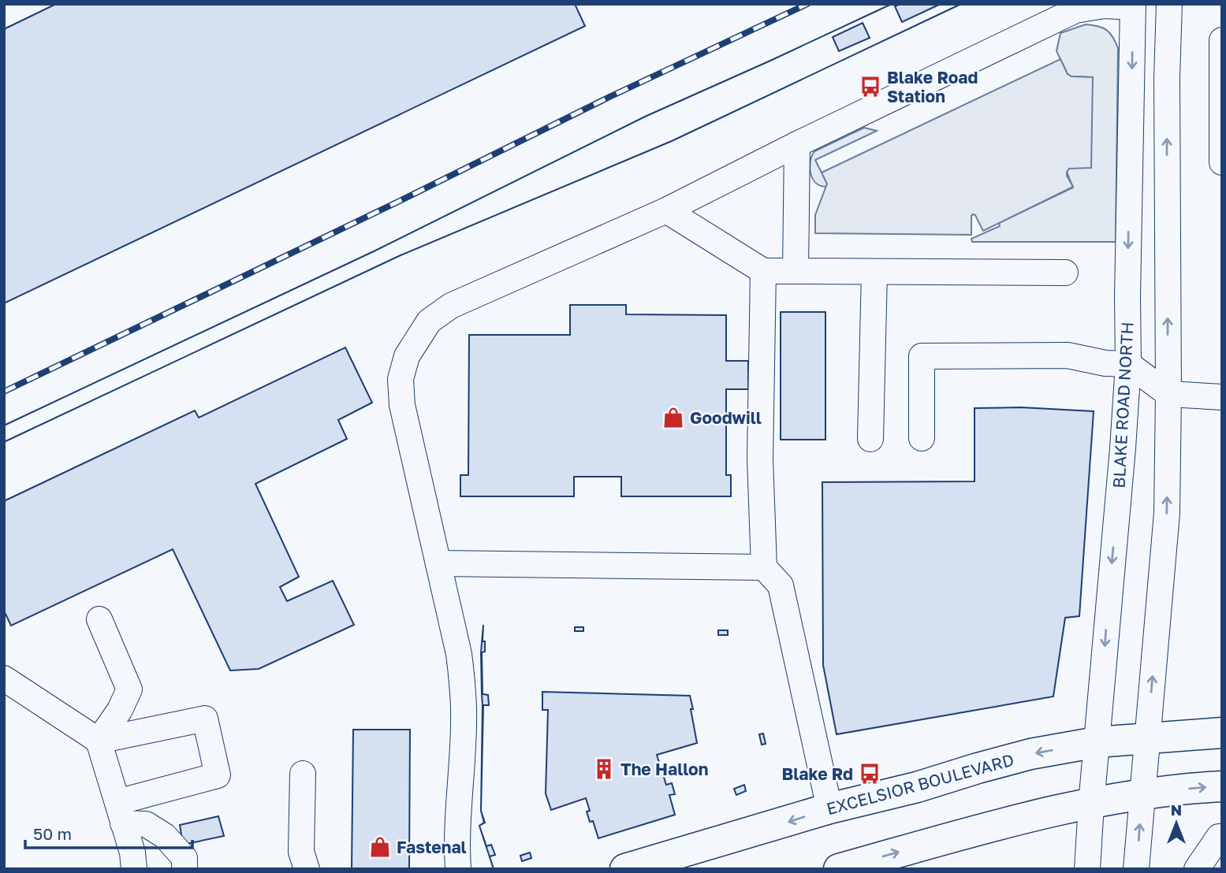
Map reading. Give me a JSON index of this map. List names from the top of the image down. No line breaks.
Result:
{"streets":{"main road":["EXCELSIOR BOULEVARD"],"street":["BLAKE ROAD NORTH"]},"crossings":[["BLAKE ROAD NORTH","EXCELSIOR BOULEVARD"]],"places":{"bus stop":["Blake Road Station","Blake Rd"],"shop":["Goodwill","Fastenal"],"building":["The Hallon"]},"scale_bar":"50 m","north":"top"}
